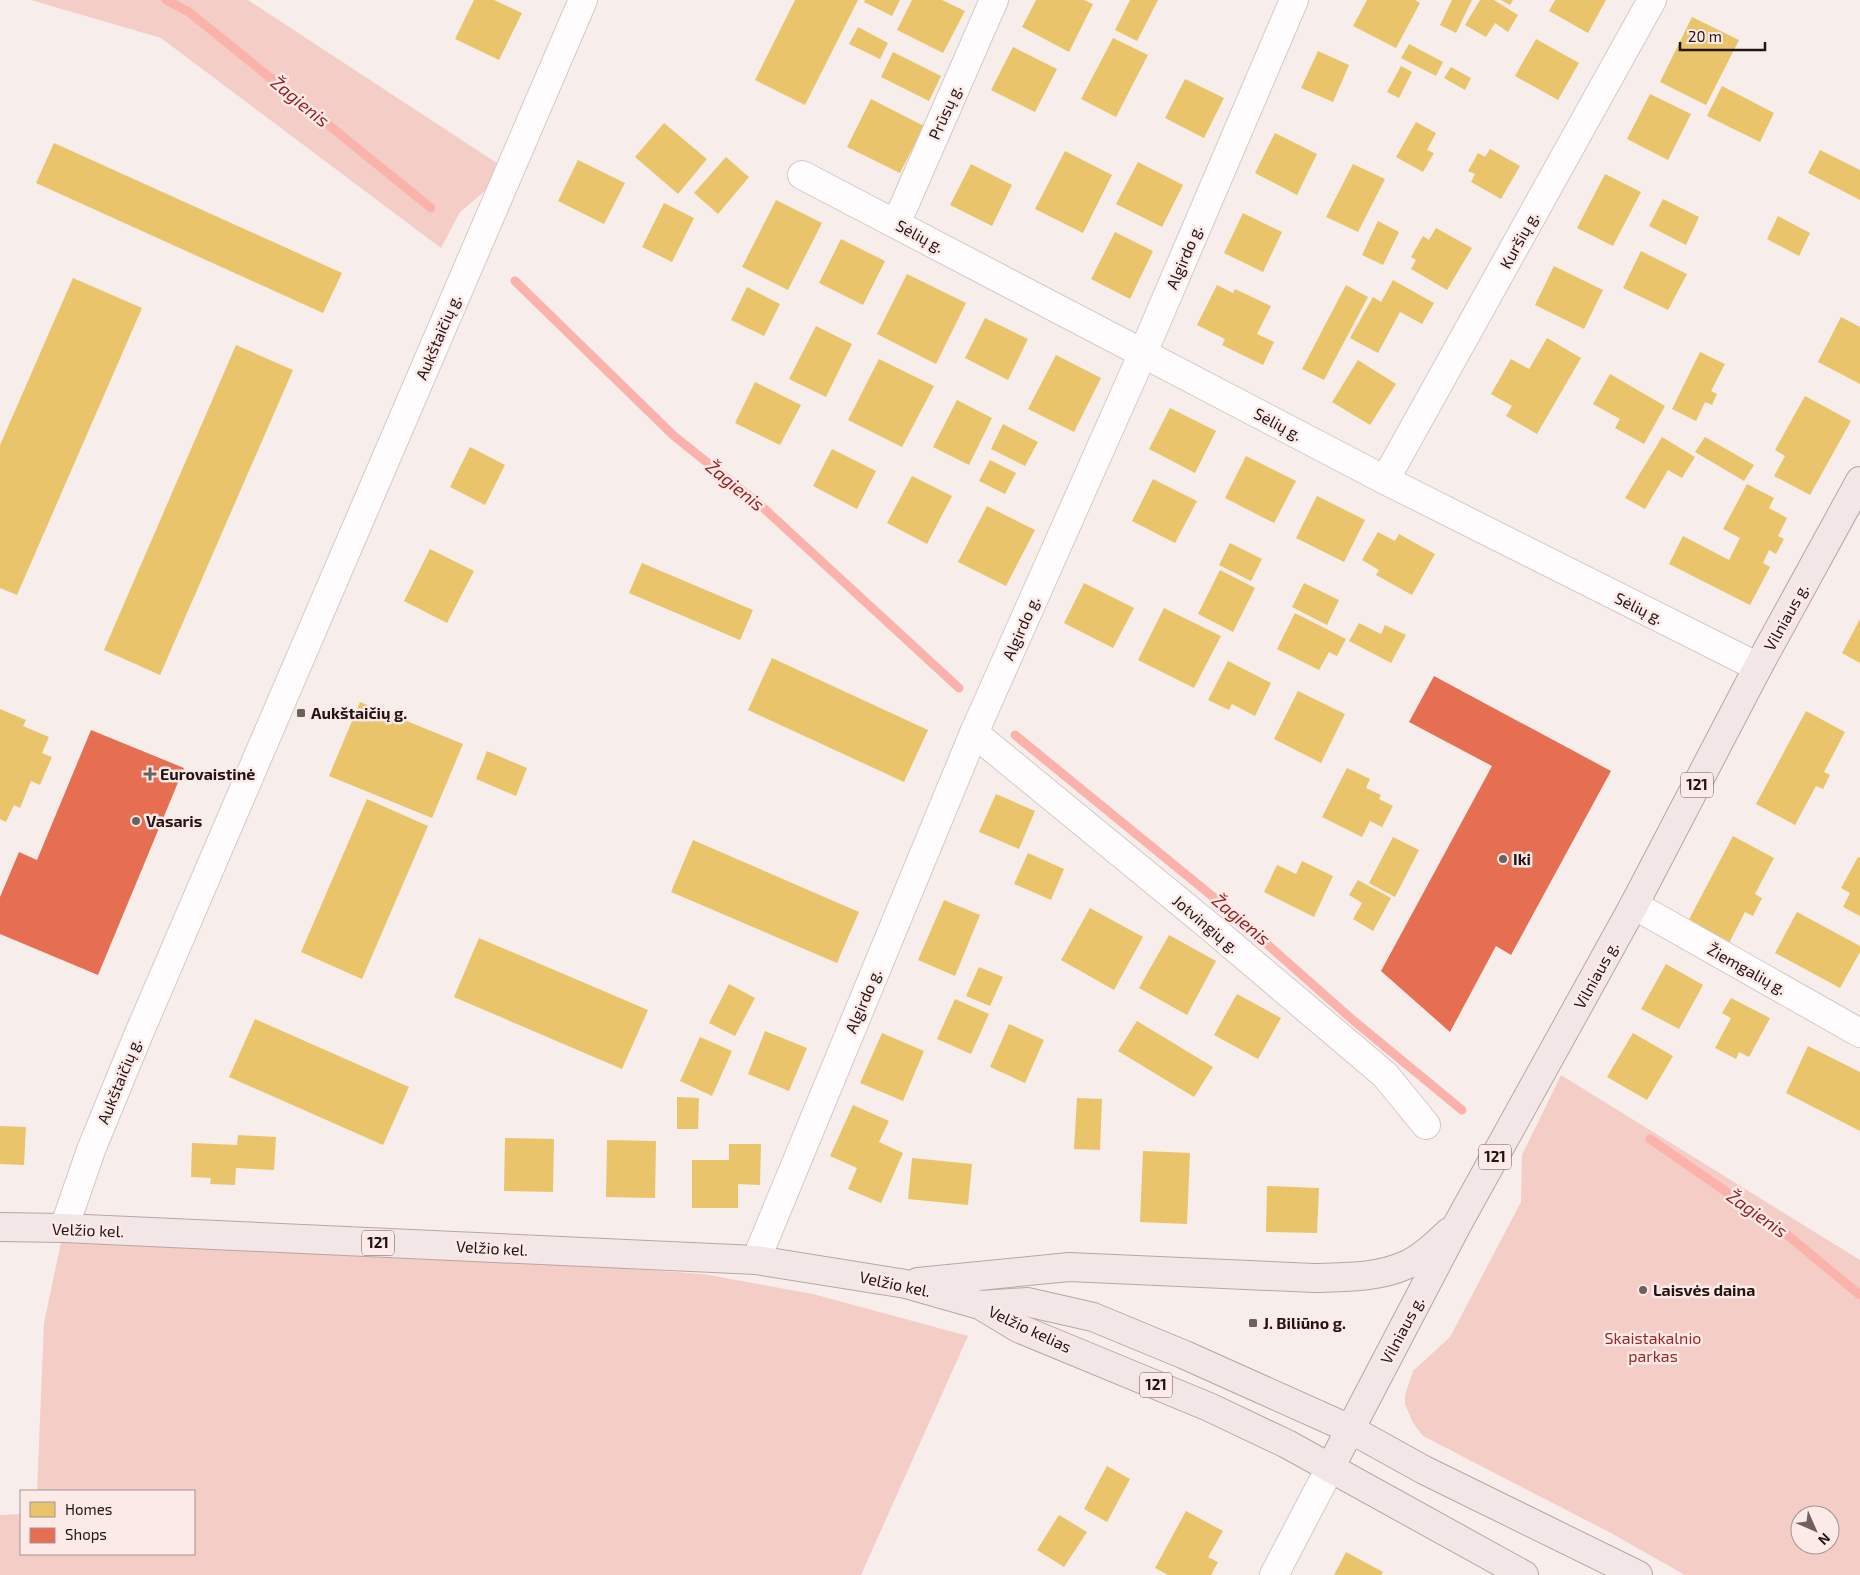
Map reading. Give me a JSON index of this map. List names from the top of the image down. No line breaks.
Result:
{"streets":{"main road":["Vilniaus g.","121","Velžio kel.","Velžio kelias"],"street":["Prūsų g.","Sėlių g.","Kuršių g.","Algirdo g.","Aukštaičių g.","Jotvingių g.","Žiemgalių g."]},"crossings":[["Prūsų g.","Sėlių g."],["Sėlių g.","Kuršių g."],["Sėlių g.","Algirdo g."],["Sėlių g.","Vilniaus g."],["Algirdo g.","Jotvingių g."],["Algirdo g.","Velžio kel."],["Aukštaičių g.","Velžio kel."],["Vilniaus g.","Žiemgalių g."],["Vilniaus g.","Velžio kelias"],["Velžio kel.","Velžio kelias"]],"water":["Žagienis"],"parks":["Skaistakalnio parkas"],"places":{"transit":["Aukštaičių g.","J. Biliūno g."],"health":["Eurovaistinė"],"other":["Vasaris","Iki","Laisvės daina"]},"legend":["Homes","Shops"],"scale_bar":"20 m","north":"bottom right"}
